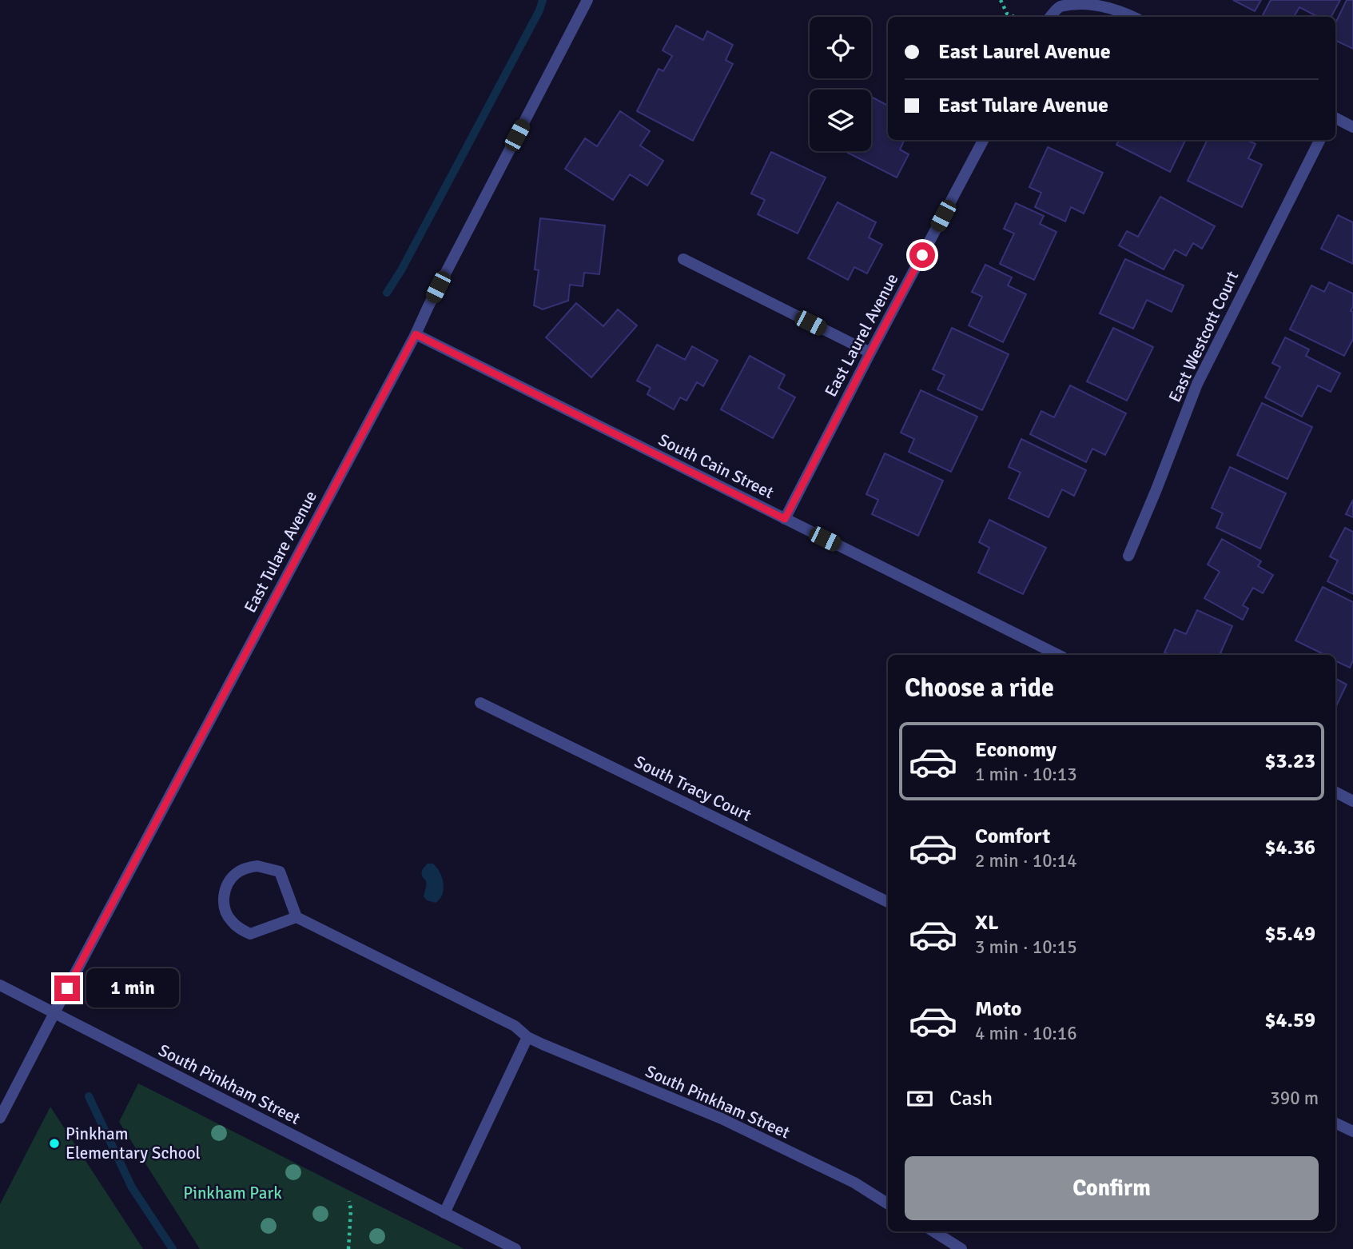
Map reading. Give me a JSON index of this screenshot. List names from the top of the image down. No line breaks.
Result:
{"streets":{"street":["East Laurel Avenue","East Westcott Court","South Cain Street","East Tulare Avenue","South Tracy Court","South Pinkham Street"]},"crossings":[["East Laurel Avenue","South Cain Street"],["South Cain Street","East Tulare Avenue"],["East Tulare Avenue","South Pinkham Street"]],"parks":["Pinkham Park"],"places":["Pinkham Elementary School"],"page":{"banner":["East Laurel Avenue","East Tulare Avenue"],"heading":"Choose a ride","list":[{"name":"Economy","note":"1 min · 10:13","value":"$3.23"},{"name":"Comfort","note":"2 min · 10:14","value":"$4.36"},{"name":"XL","note":"3 min · 10:15","value":"$5.49"},{"name":"Moto","note":"4 min · 10:16","value":"$4.59"}],"bubble":"1 min","pay":["Cash","390 m"],"buttons":"Confirm"}}
